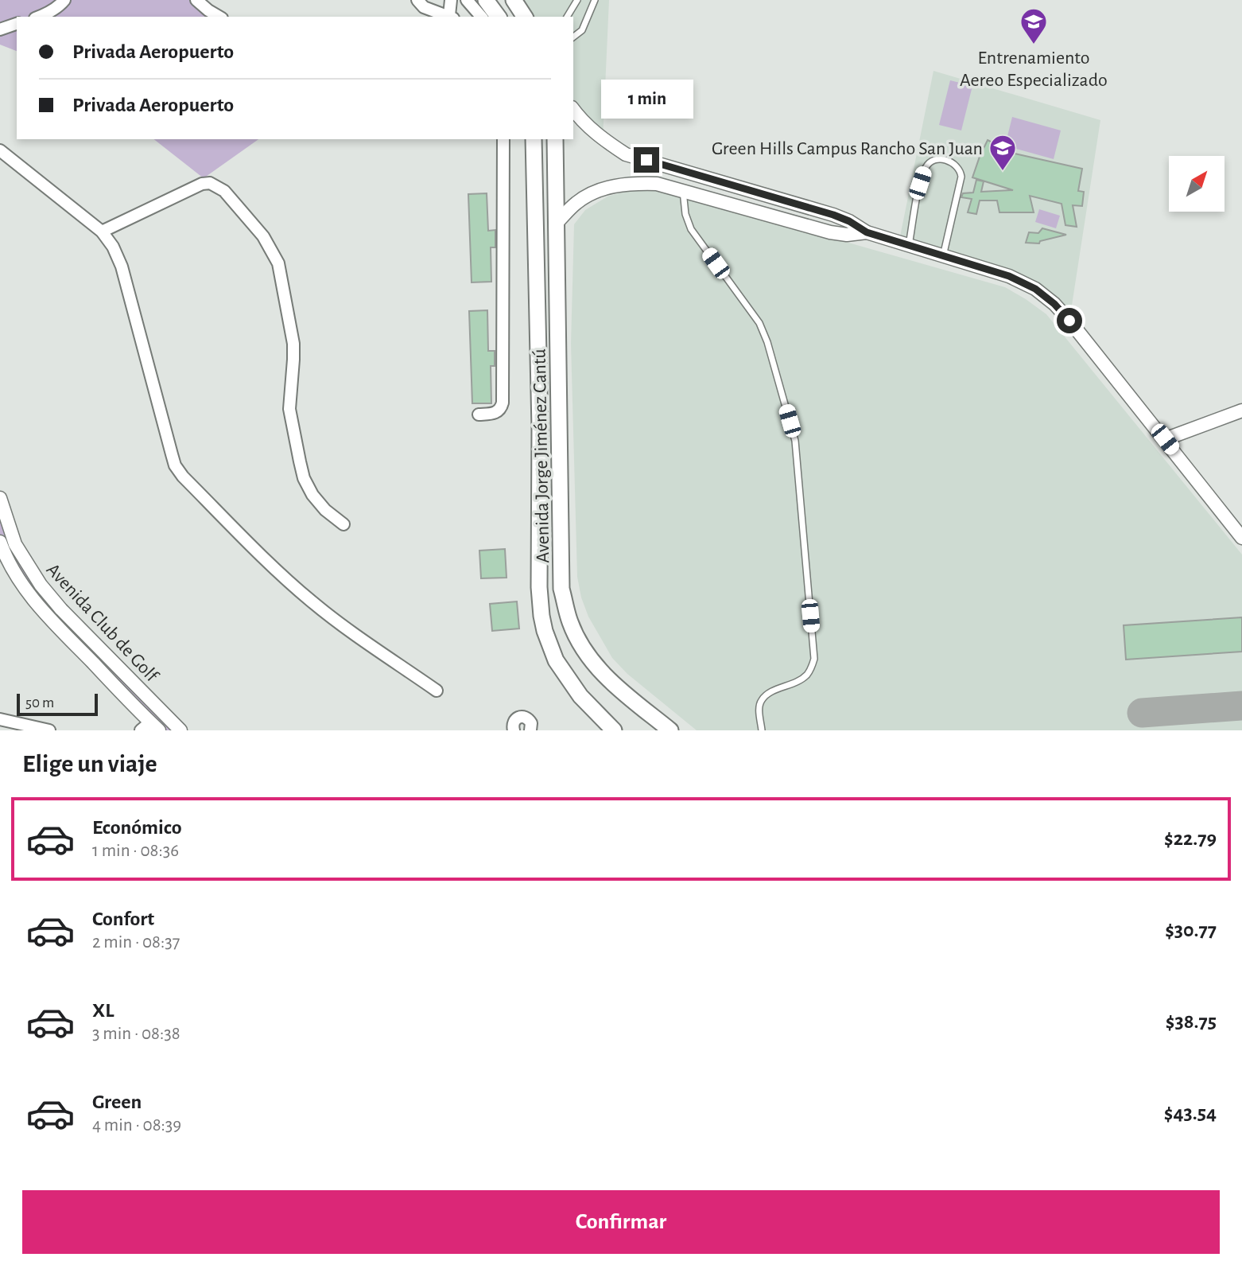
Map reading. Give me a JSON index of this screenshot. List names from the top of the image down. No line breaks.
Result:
{"streets":{"main road":["Avenida Jorge Jiménez Cantú"],"street":["Avenida Club de Golf"]},"places":{"school or university":["Entrenamiento Aereo Especializado","Green Hills Campus Rancho San Juan"]},"scale_bar":"50 m","north":"top right","page":{"banner":["Privada Aeropuerto","Privada Aeropuerto"],"bubble":"1 min","scale":"50 m","heading":"Elige un viaje","list":[{"name":"Económico","note":"1 min · 08:36","value":"$22.79"},{"name":"Confort","note":"2 min · 08:37","value":"$30.77"},{"name":"XL","note":"3 min · 08:38","value":"$38.75"},{"name":"Green","note":"4 min · 08:39","value":"$43.54"}],"buttons":"Confirmar"}}
